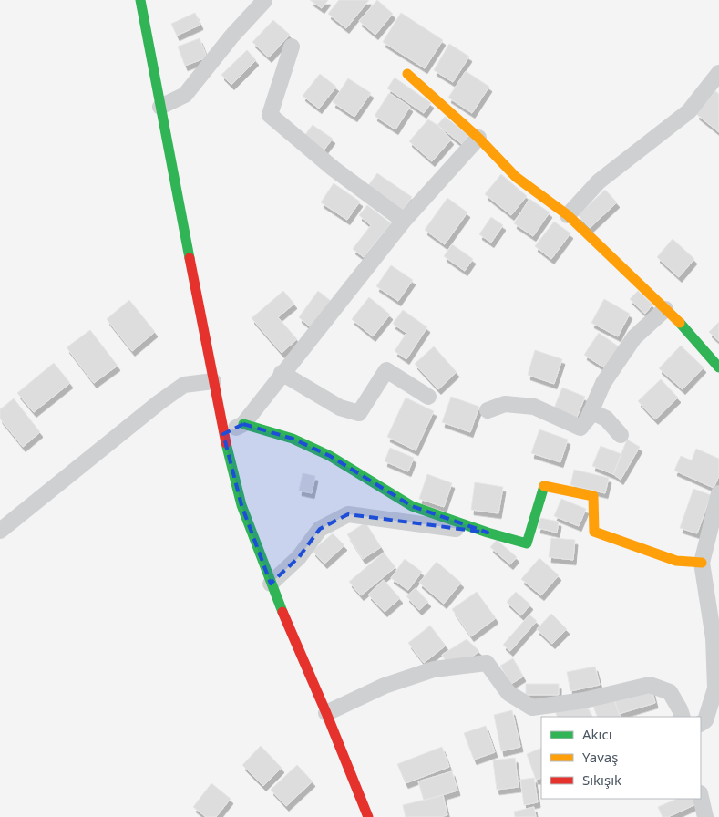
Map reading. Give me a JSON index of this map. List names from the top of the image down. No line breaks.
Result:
{"legend":["Akıcı","Yavaş","Sıkışık"]}
